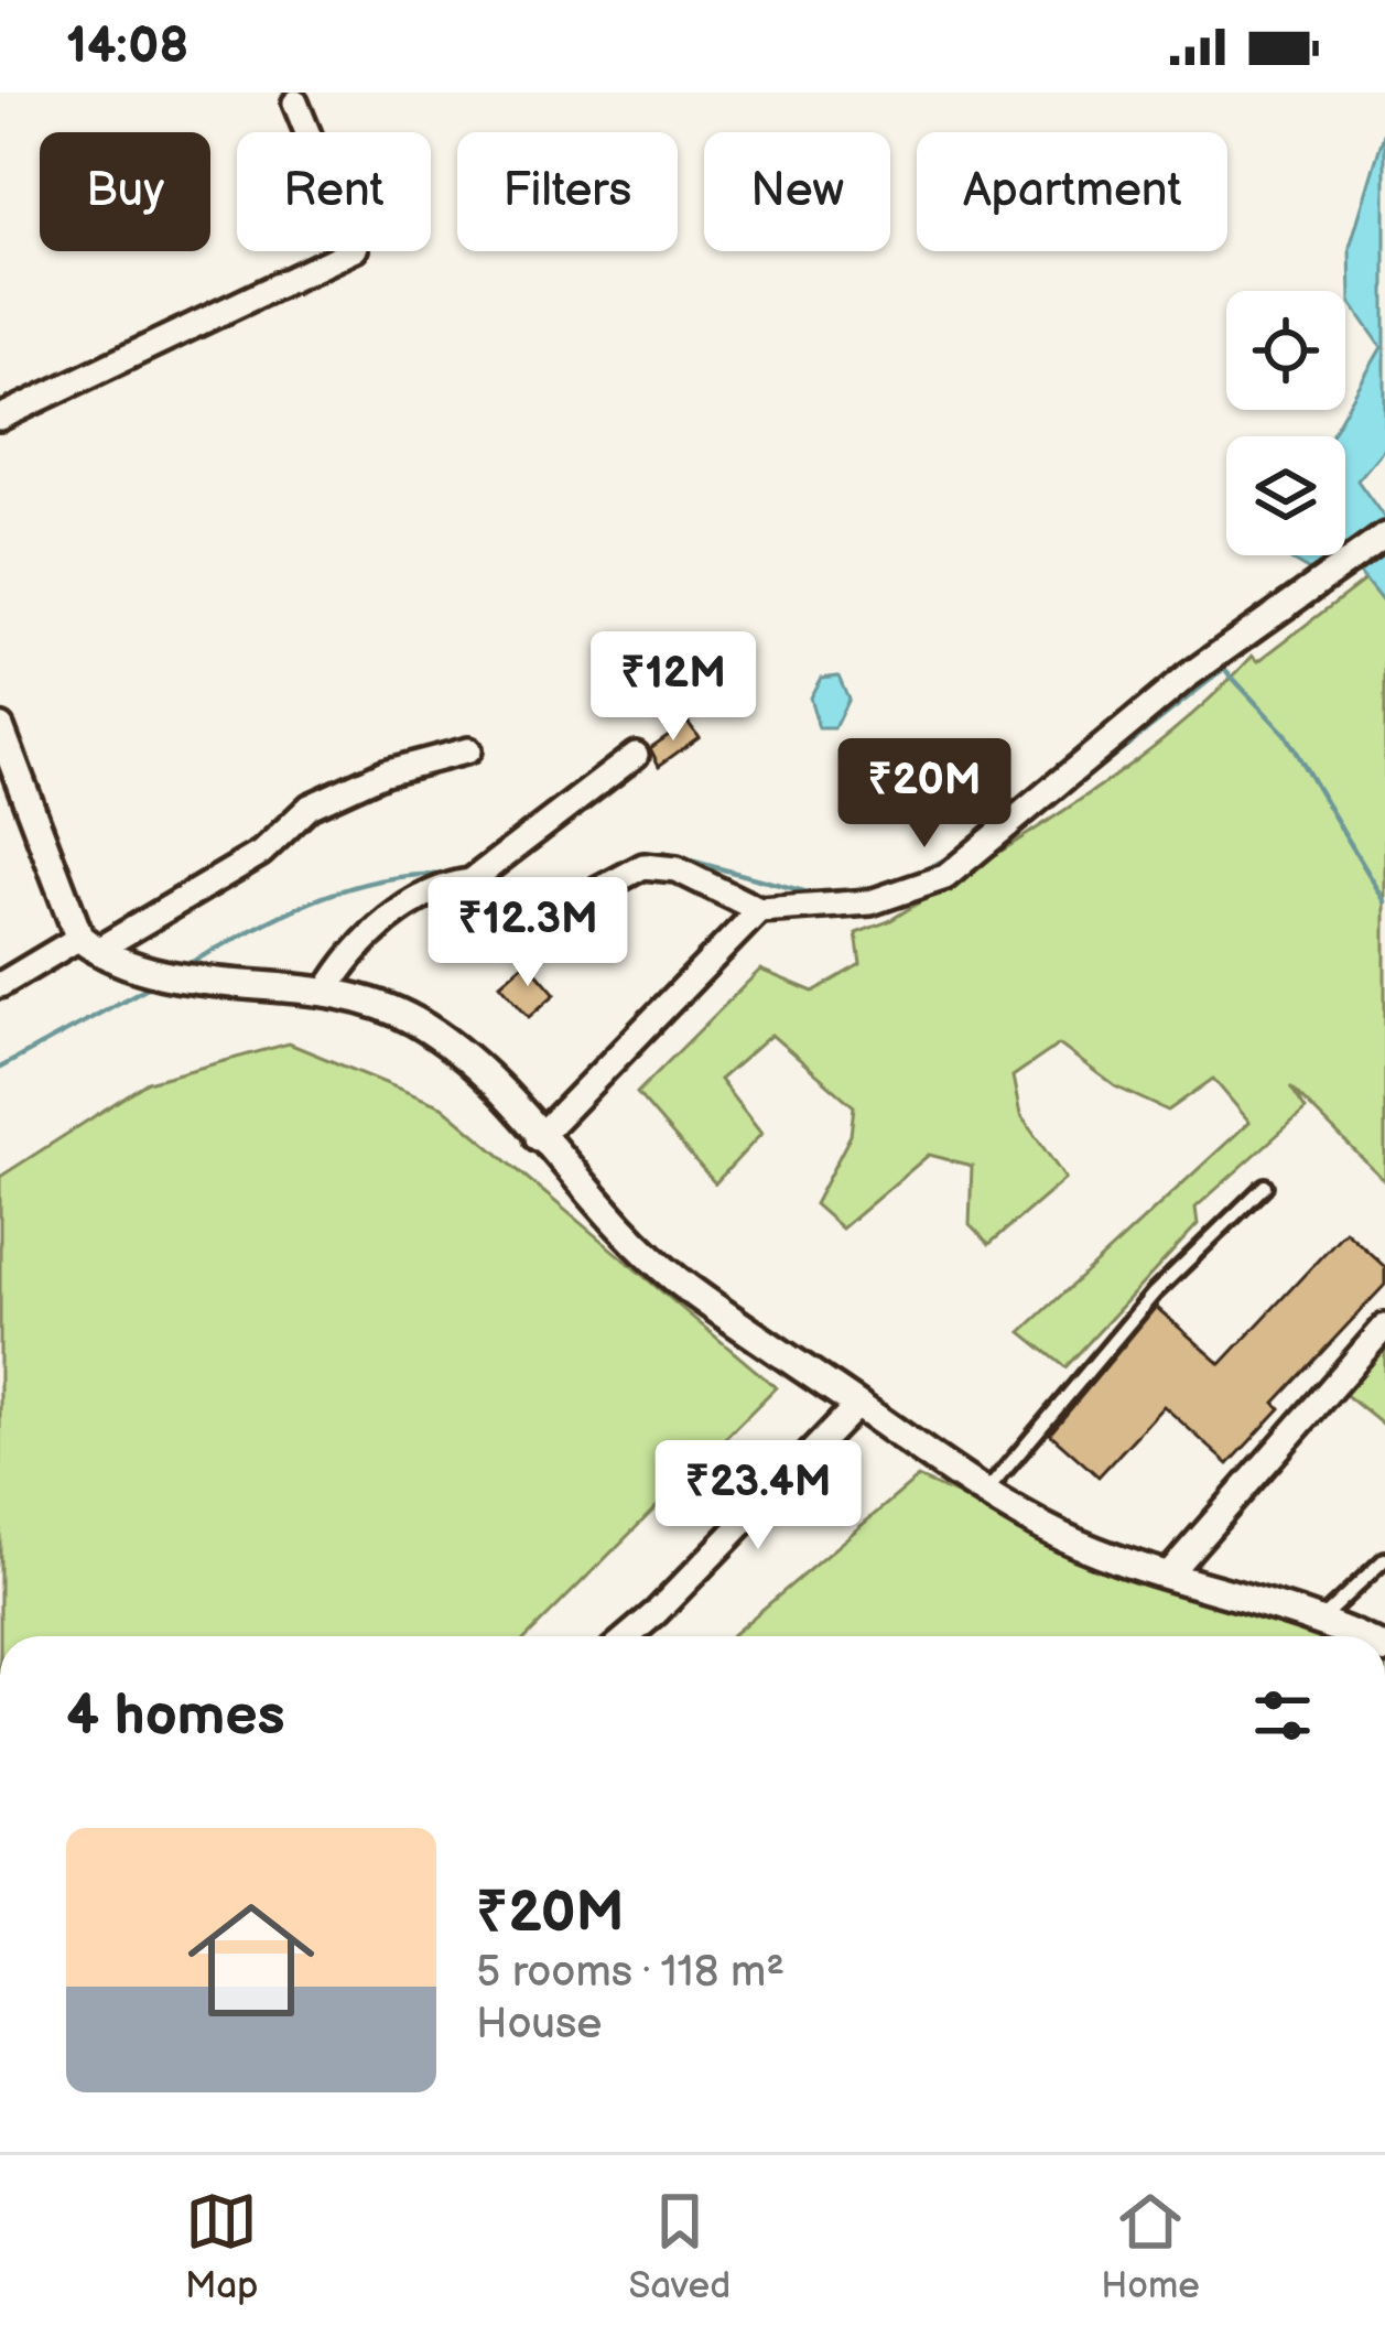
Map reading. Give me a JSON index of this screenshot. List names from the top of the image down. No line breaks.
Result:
{"page":{"status":"14:08","chip":["Buy","Rent","Filters","New","Apartment"],"price":["₹12M","₹20M","₹12.3M","₹23.4M"],"heading":"4 homes","list":[{"name":"₹20M","note":"5 rooms · 118 m² · House"}],"tabs":["Map","Saved","Home"]}}
